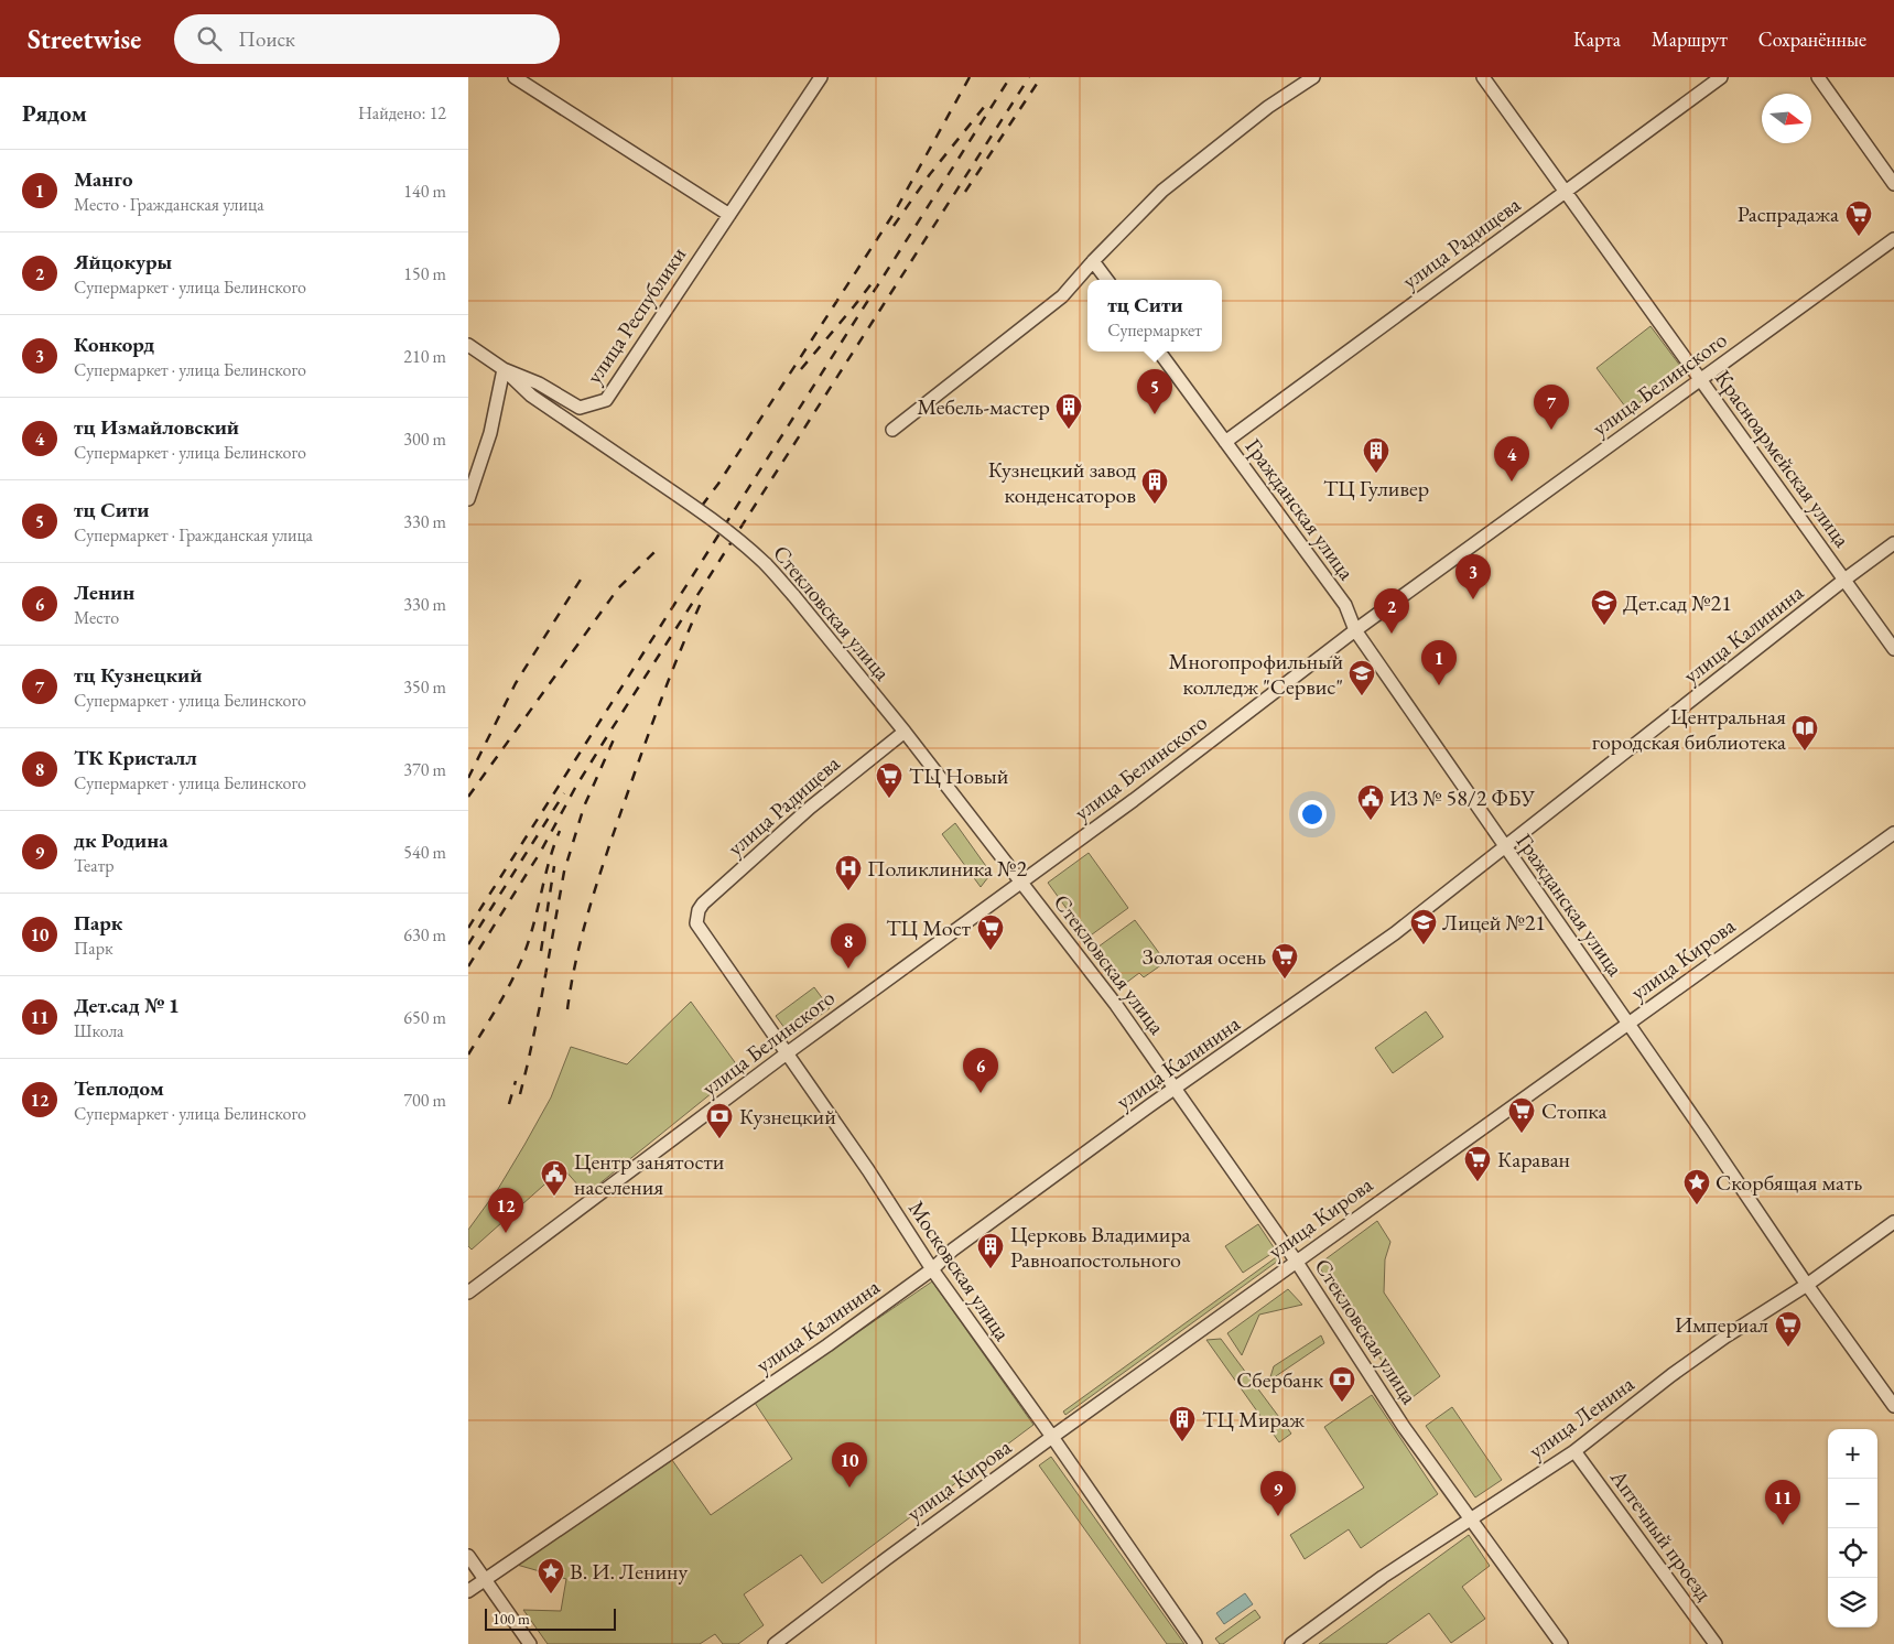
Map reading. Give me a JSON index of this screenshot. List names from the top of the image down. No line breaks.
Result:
{"streets":{"street":["улица Радищева","улица Республики","улица Белинского","Красноармейская улица","Гражданская улица","Стекловская улица","улица Калинина","улица Кирова","Московская улица","улица Ленина","Аптечный проезд"]},"crossings":[["улица Радищева","Красноармейская улица"],["улица Радищева","Гражданская улица"],["улица Радищева","Стекловская улица"],["улица Радищева","Московская улица"],["улица Республики","Стекловская улица"],["улица Белинского","Красноармейская улица"],["улица Белинского","Гражданская улица"],["улица Белинского","Стекловская улица"],["улица Белинского","Московская улица"],["Красноармейская улица","улица Калинина"],["Гражданская улица","улица Калинина"],["Гражданская улица","улица Кирова"],["Гражданская улица","улица Ленина"],["Стекловская улица","улица Калинина"],["Стекловская улица","улица Кирова"],["Стекловская улица","улица Ленина"],["улица Калинина","Московская улица"],["улица Кирова","Московская улица"],["улица Ленина","Аптечный проезд"]],"places":{"supermarket":["Распрадажа","ТЦ Новый","ТЦ Мост","Золотая осень","Стопка","Караван","Империал"],"building":["Мебель-мастер","ТЦ Гуливер","Кузнецкий завод конденсаторов","Церковь Владимира Равноапостольного","ТЦ Мираж"],"school or university":["Дет.сад №21","Многопрофильный колледж \"Сервис\"","Лицей №21"],"library":["Центральная городская библиотека"],"public building":["ИЗ № 58/2 ФБУ","Центр занятости населения"],"hospital":["Поликлиника №2"],"bank":["Кузнецкий","Сбербанк"],"place":["Скорбящая мать","В. И. Ленину"]},"scale_bar":"100 m","north":"right","page":{"header":"Streetwise","search":"Поиск","nav":["Карта","Маршрут","Сохранённые"],"heading":["Рядом","Найдено: 12"],"list":[{"mark":"1","name":"Манго","note":"Место · Гражданская улица","value":"140 m"},{"mark":"2","name":"Яйцокуры","note":"Супермаркет · улица Белинского","value":"150 m"},{"mark":"3","name":"Конкорд","note":"Супермаркет · улица Белинского","value":"210 m"},{"mark":"4","name":"тц Измайловский","note":"Супермаркет · улица Белинского","value":"300 m"},{"mark":"5","name":"тц Сити","note":"Супермаркет · Гражданская улица","value":"330 m"},{"mark":"6","name":"Ленин","note":"Место","value":"330 m"},{"mark":"7","name":"тц Кузнецкий","note":"Супермаркет · улица Белинского","value":"350 m"},{"mark":"8","name":"ТК Кристалл","note":"Супермаркет · улица Белинского","value":"370 m"},{"mark":"9","name":"дк Родина","note":"Театр","value":"540 m"},{"mark":"10","name":"Парк","note":"Парк","value":"630 m"},{"mark":"11","name":"Дет.сад № 1","note":"Школа","value":"650 m"},{"mark":"12","name":"Теплодом","note":"Супермаркет · улица Белинского","value":"700 m"}],"popup":["тц Сити","Супермаркет"],"pins":["5","7","4","3","2","1","8","6","12","10","9","11"],"map_buttons":["+","−"],"scale":"100 m"}}
